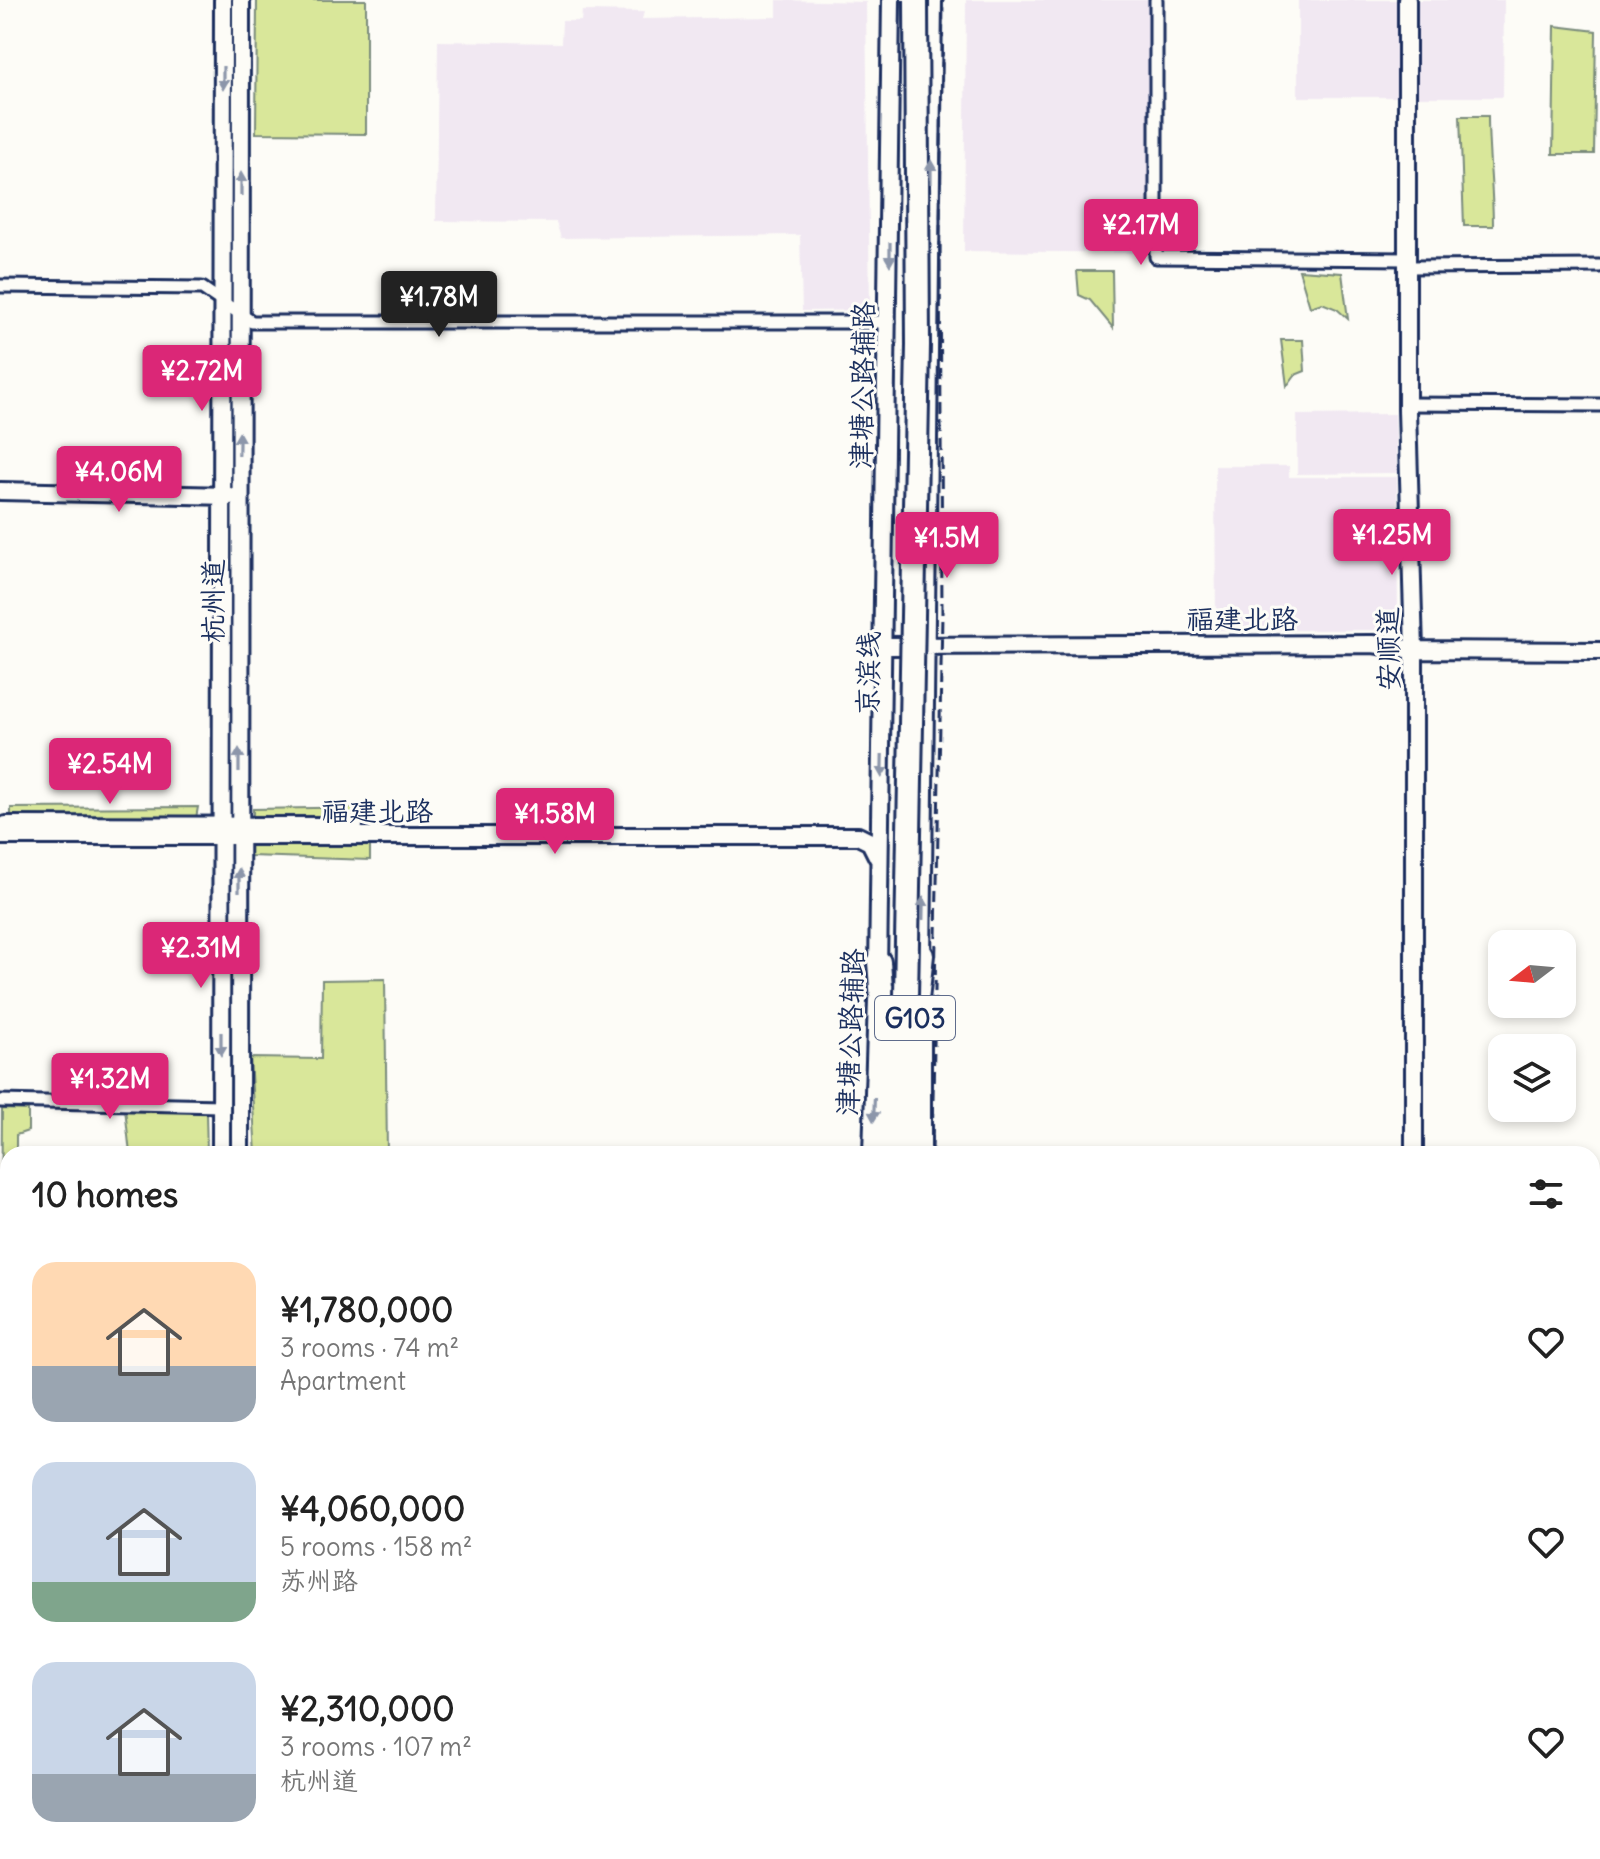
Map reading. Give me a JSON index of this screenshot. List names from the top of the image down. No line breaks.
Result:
{"streets":{"highway":["京滨线","G103"],"main road":["津塘公路辅路","杭州道","福建北路","安顺道"]},"crossings":[["津塘公路辅路","福建北路"],["津塘公路辅路","京滨线"],["杭州道","福建北路"],["福建北路","安顺道"],["福建北路","G103"],["京滨线","G103"]],"north":"left","page":{"price":["¥2.17M","¥1.78M","¥2.72M","¥4.06M","¥1.25M","¥1.5M","¥2.54M","¥1.58M","¥2.31M","¥1.32M"],"heading":"10 homes","list":[{"name":"¥1,780,000","note":"3 rooms · 74 m² · Apartment"},{"name":"¥4,060,000","note":"5 rooms · 158 m² · 苏州路"},{"name":"¥2,310,000","note":"3 rooms · 107 m² · 杭州道"}]}}
